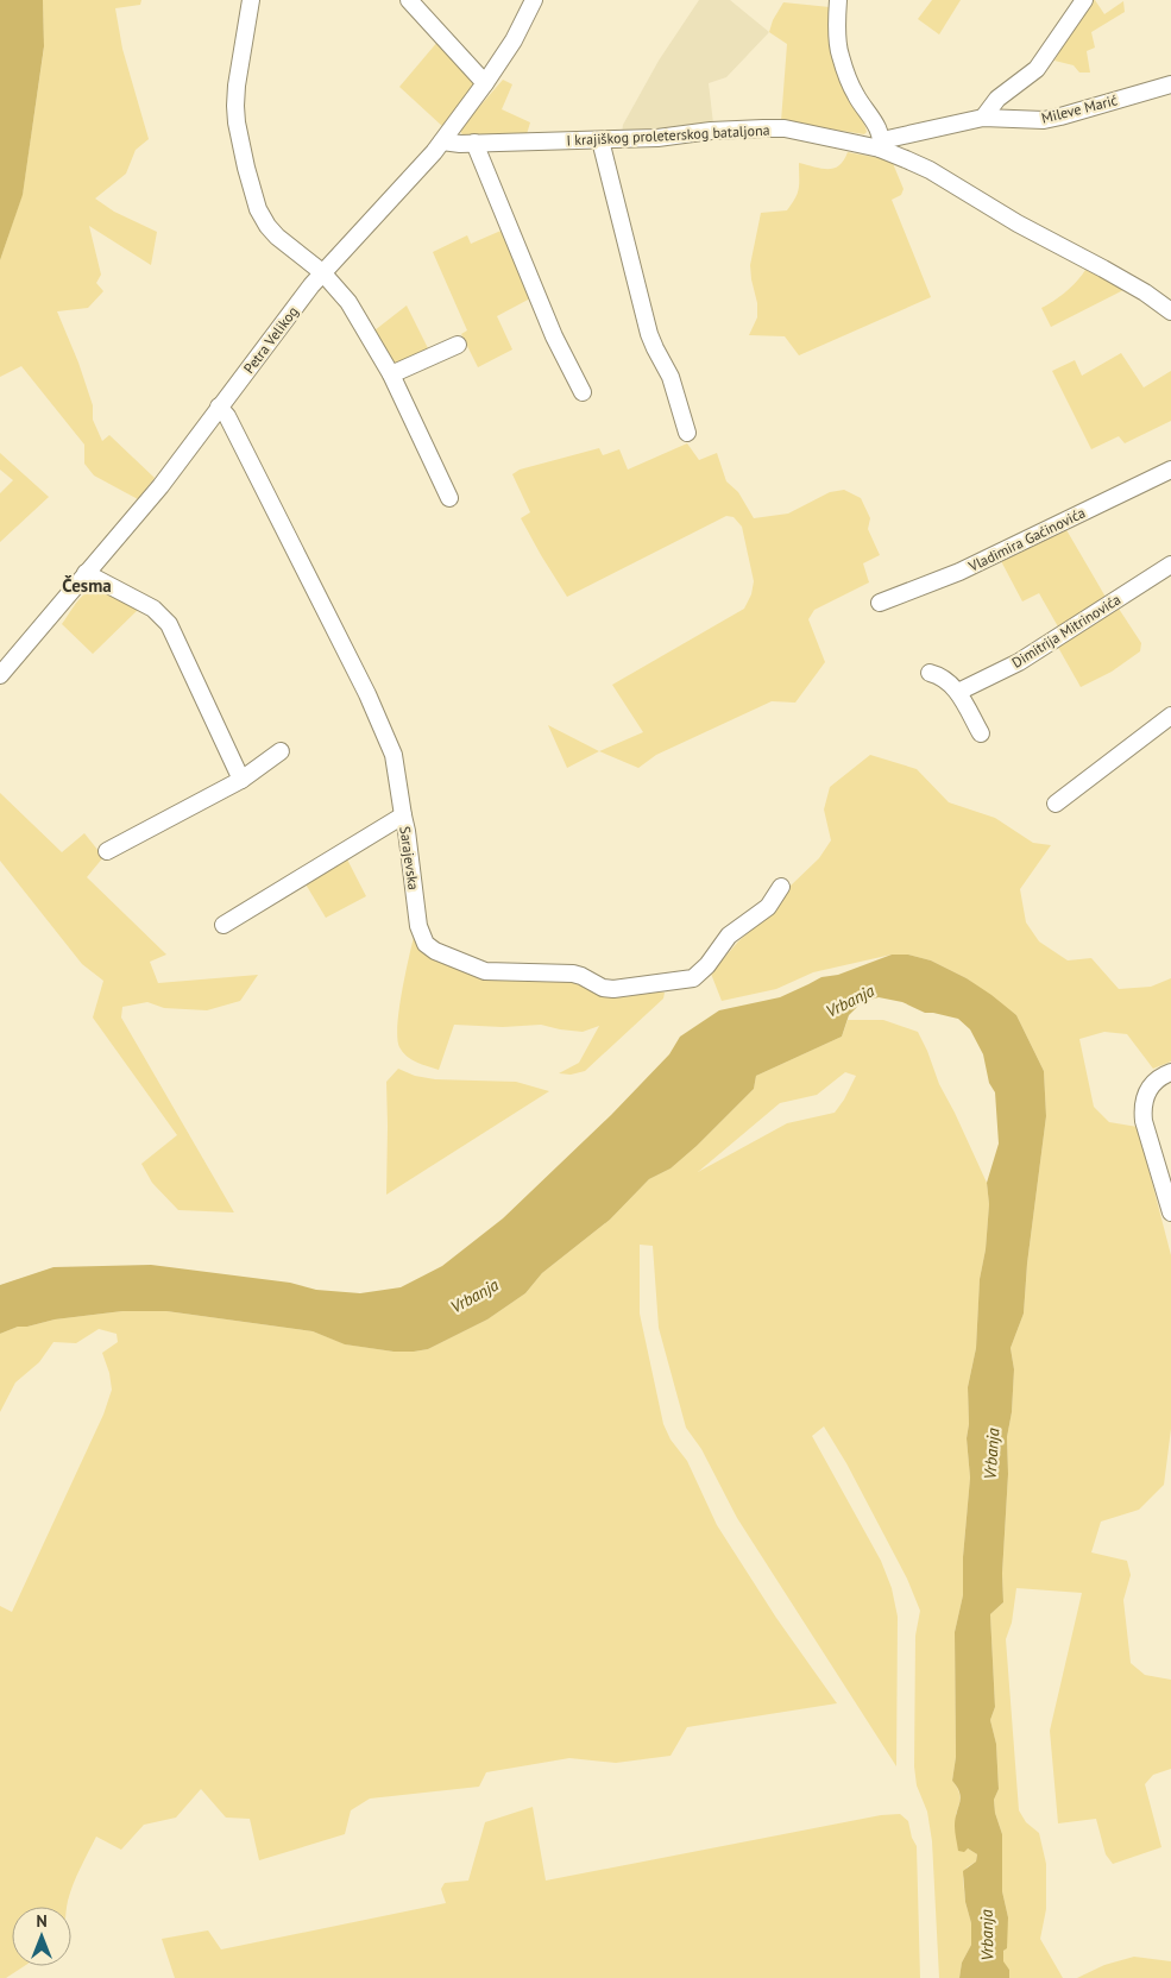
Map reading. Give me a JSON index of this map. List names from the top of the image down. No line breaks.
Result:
{"streets":{"street":["Mileve Marić","I krajiškog proleterskog bataljona","Petra Velikog","Vladimira Gaćinovića","Dimitrija Mitrinovića","Sarajevska"]},"crossings":[["Mileve Marić","I krajiškog proleterskog bataljona"],["I krajiškog proleterskog bataljona","Petra Velikog"],["Petra Velikog","Sarajevska"]],"districts":["Česma"],"water":["Vrbanja"],"north":"top"}
